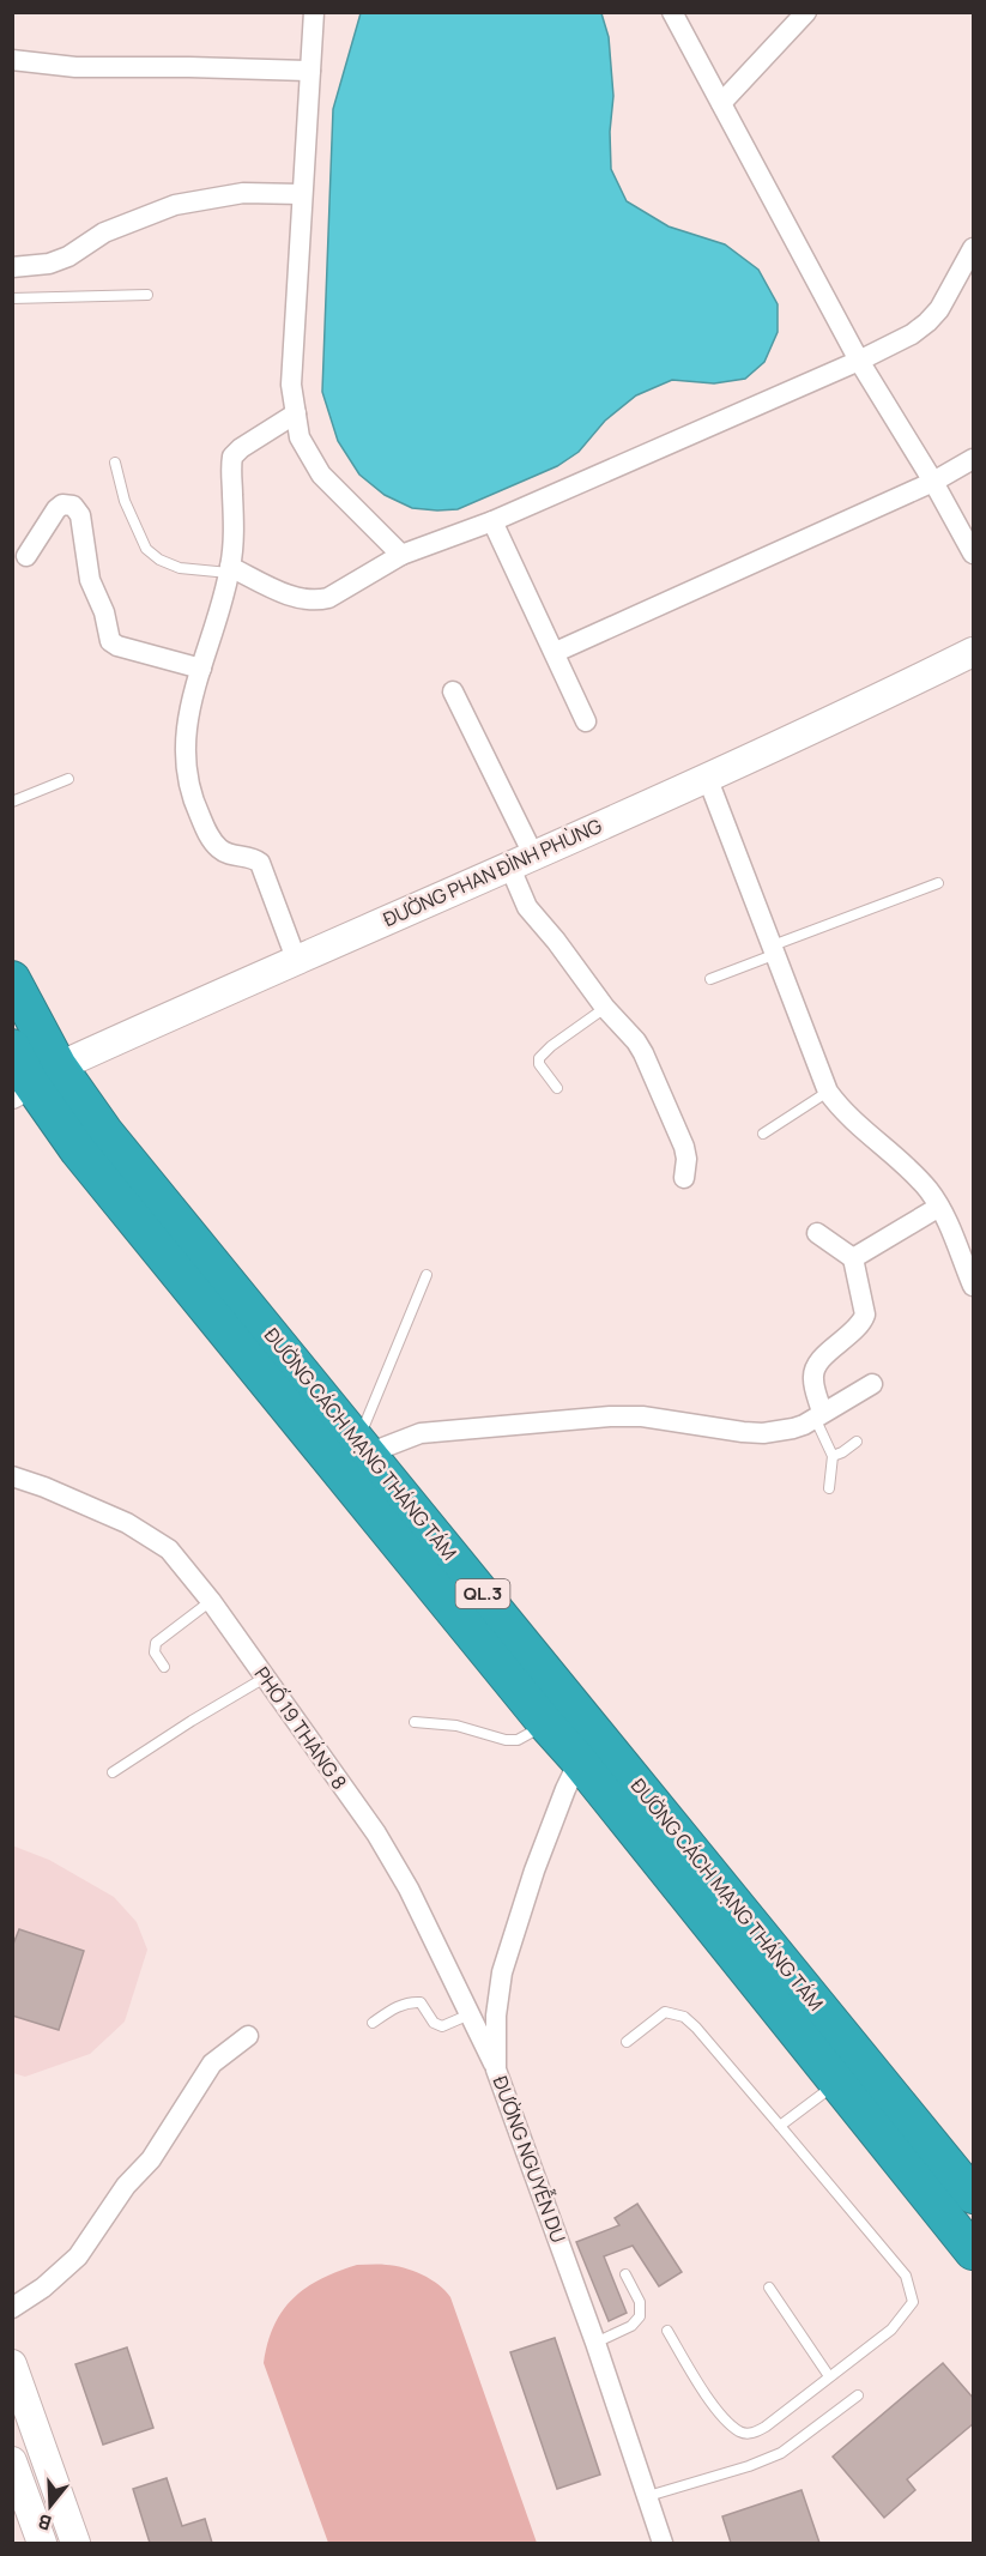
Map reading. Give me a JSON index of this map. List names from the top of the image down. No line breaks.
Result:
{"streets":{"highway":["ĐƯỜNG CÁCH MẠNG THÁNG TÁM","QL.3"],"street":["ĐƯỜNG PHAN ĐÌNH PHÙNG","PHỐ 19 THÁNG 8","ĐƯỜNG NGUYỄN DU"]},"crossings":[["ĐƯỜNG PHAN ĐÌNH PHÙNG","ĐƯỜNG CÁCH MẠNG THÁNG TÁM"],["ĐƯỜNG CÁCH MẠNG THÁNG TÁM","ĐƯỜNG NGUYỄN DU"],["PHỐ 19 THÁNG 8","ĐƯỜNG NGUYỄN DU"]],"north":"bottom"}
